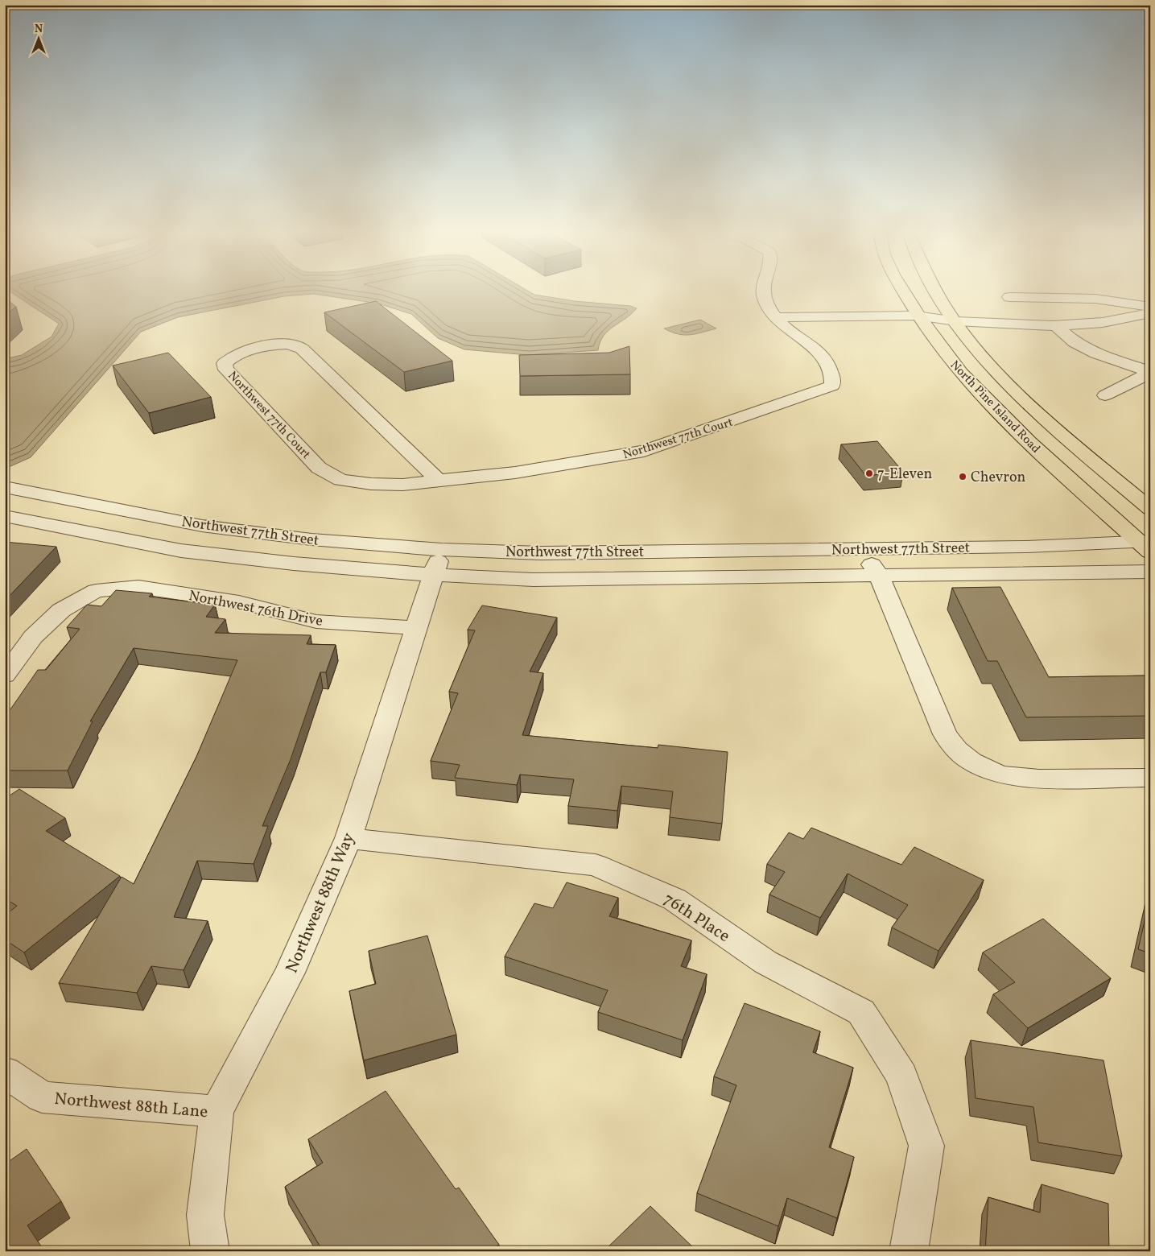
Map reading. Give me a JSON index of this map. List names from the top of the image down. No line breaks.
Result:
{"streets":{"main road":["North Pine Island Road"],"street":["Northwest 77th Court","Northwest 77th Street","Northwest 76th Drive","Northwest 88th Way","76th Place","Northwest 88th Lane"]},"crossings":[["North Pine Island Road","Northwest 77th Street"],["Northwest 77th Street","Northwest 88th Way"],["Northwest 76th Drive","Northwest 88th Way"],["Northwest 88th Way","76th Place"],["Northwest 88th Way","Northwest 88th Lane"]],"places":["7-Eleven","Chevron"],"north":"top"}
